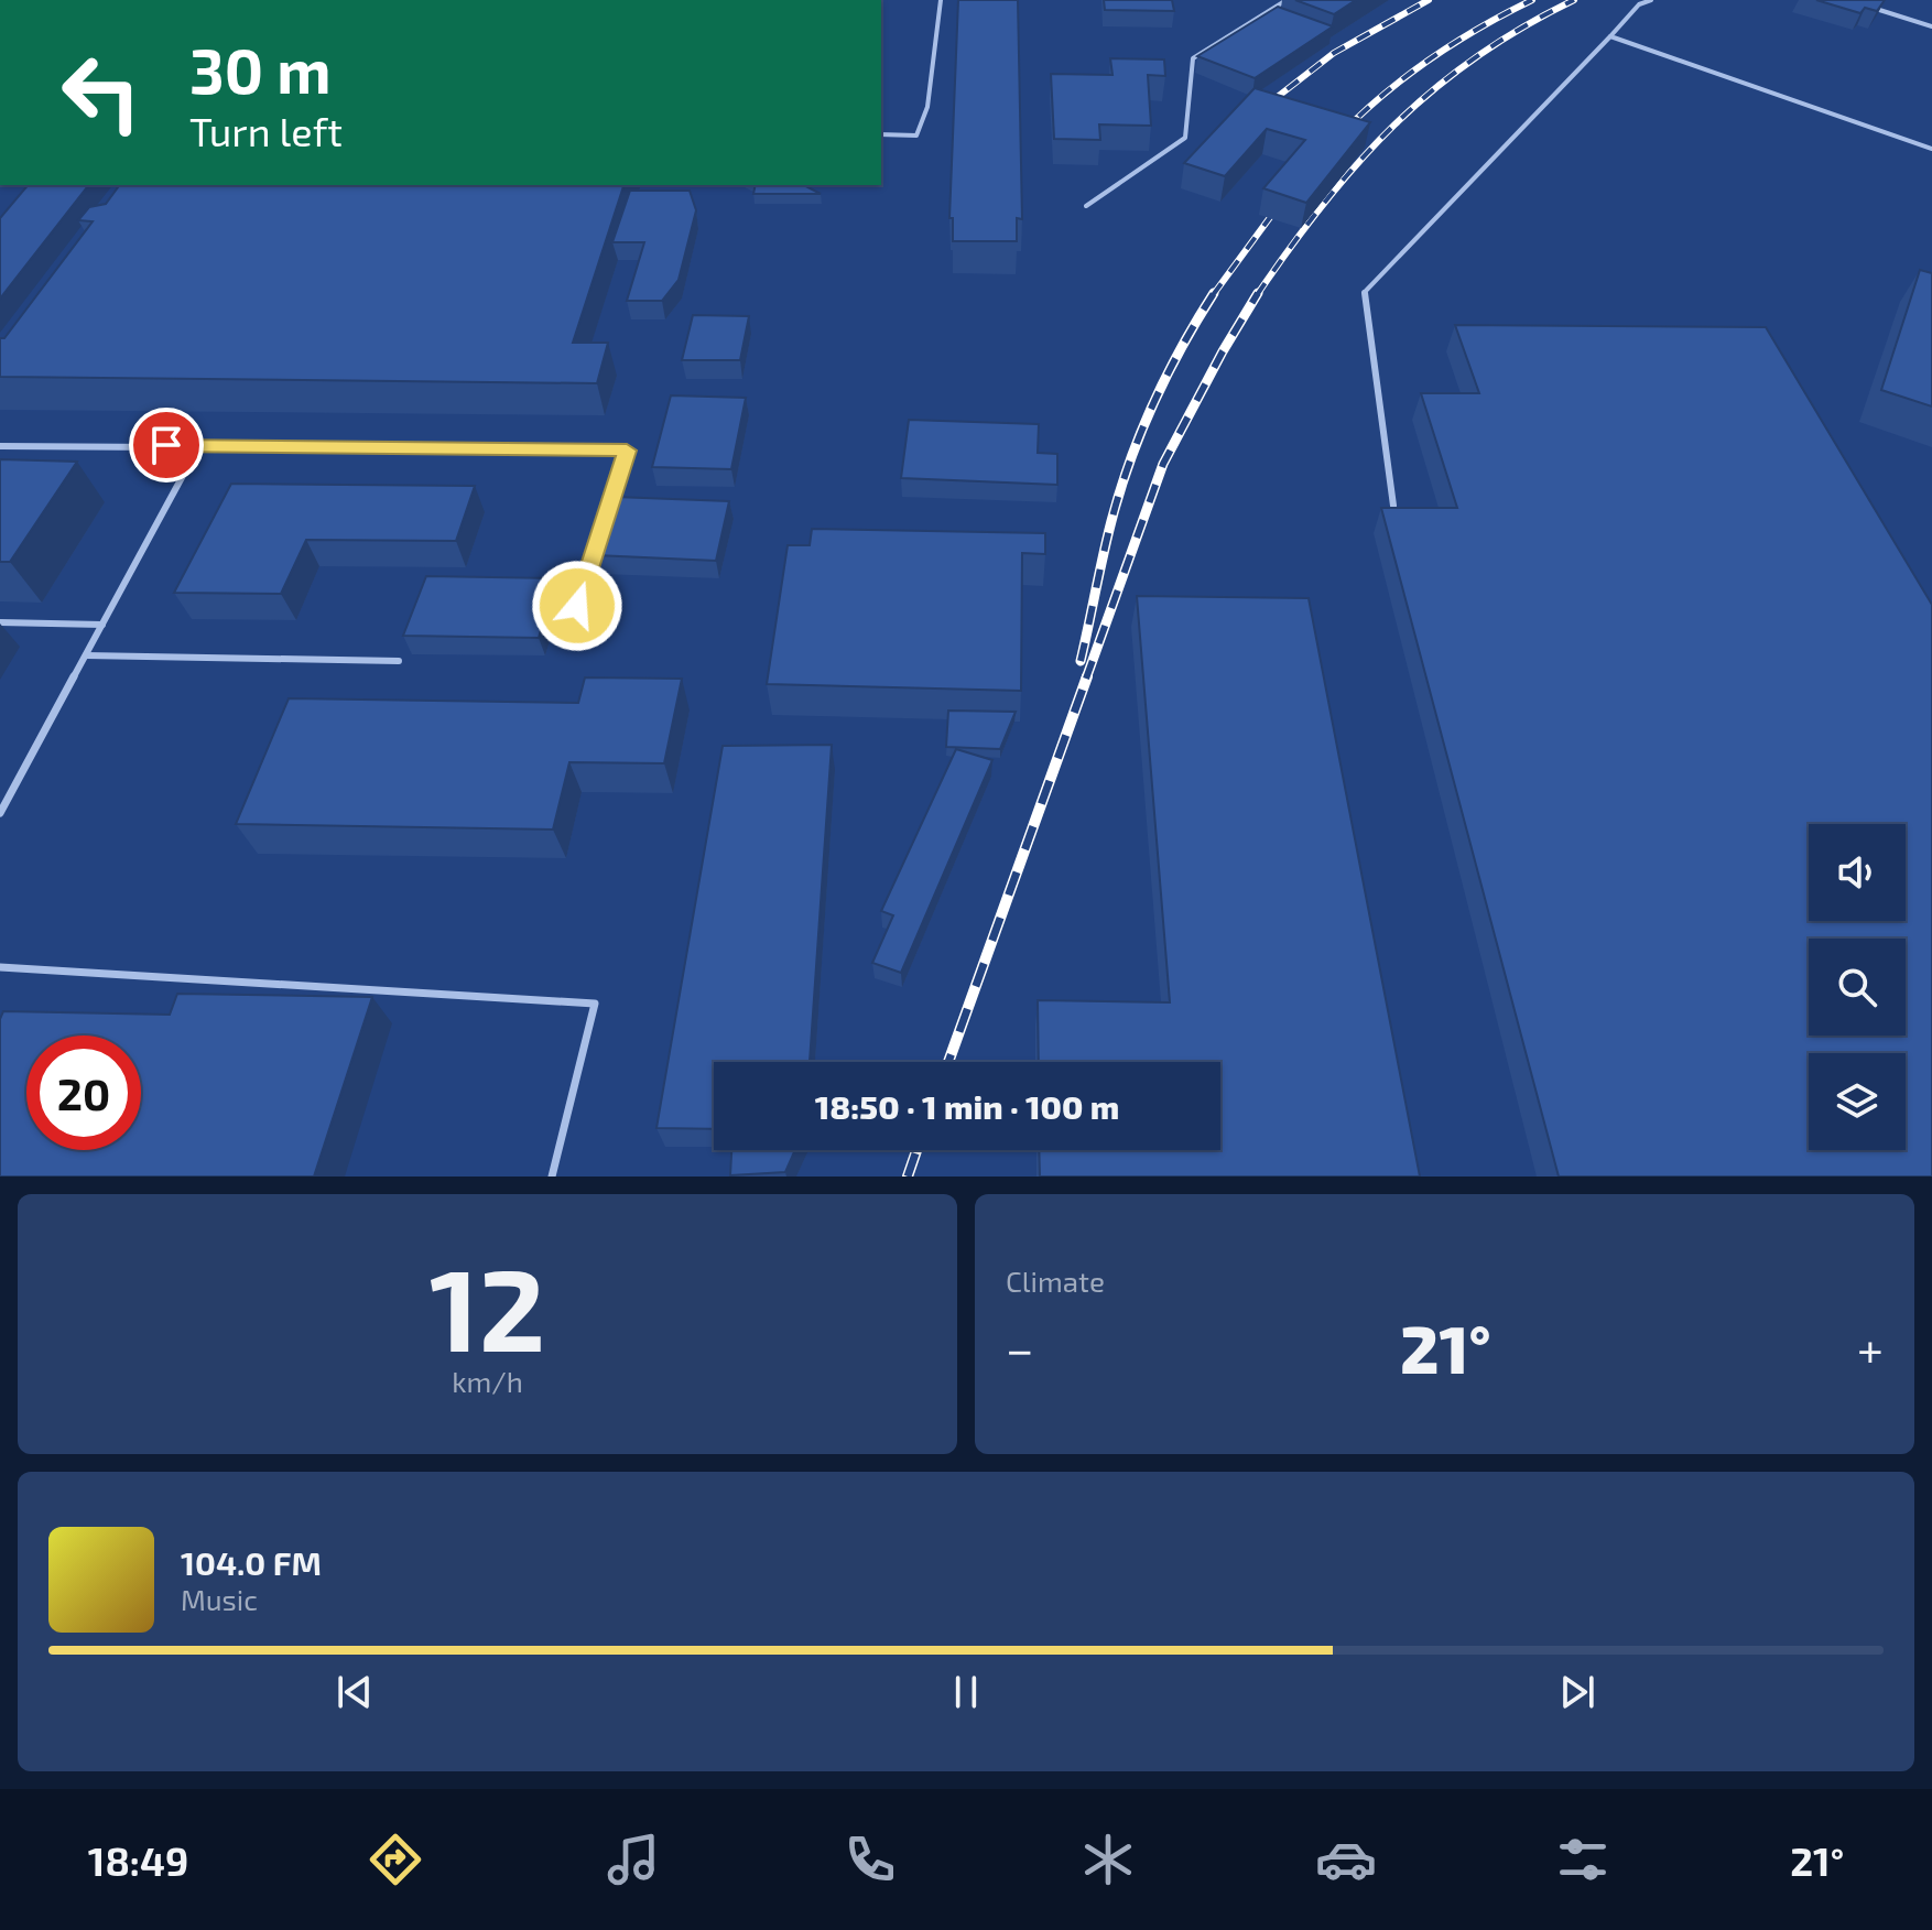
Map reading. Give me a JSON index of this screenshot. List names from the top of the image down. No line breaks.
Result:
{"page":{"turn":["30 m","Turn left"],"limit":"20","trip":"18:50 · 1 min · 100 m","tile":[["12","km/h"],"Climate"],"heat":["−","21°","+"],"song":["104.0 FM","Music"],"tabs":["18:49","21°"]}}
